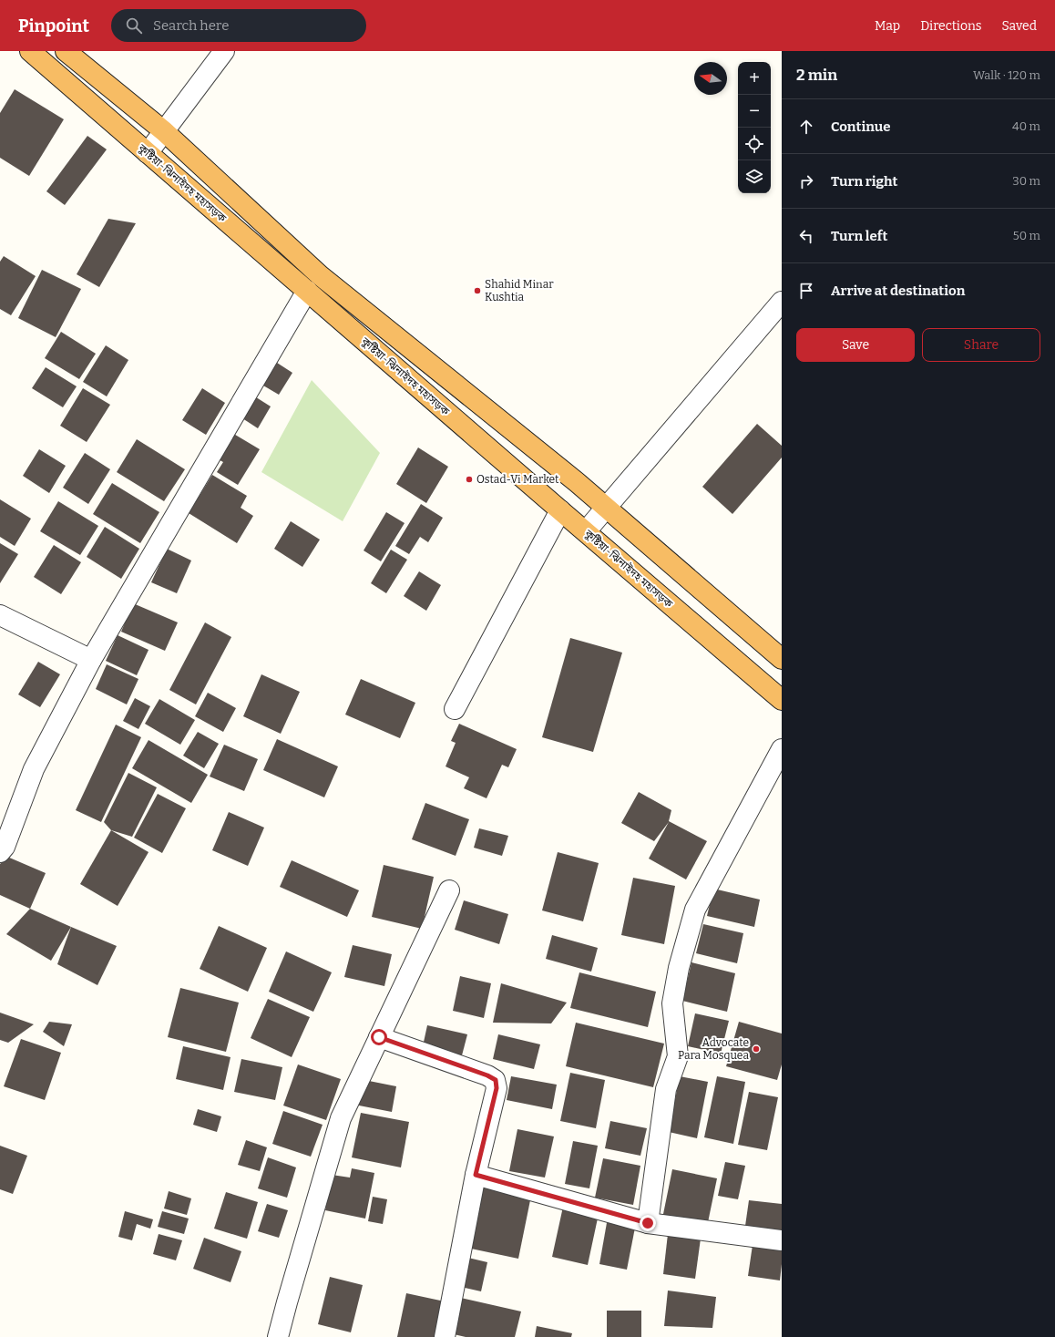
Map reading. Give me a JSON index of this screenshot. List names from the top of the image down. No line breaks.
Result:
{"streets":{"highway":["কুষ্টিয়া-ঝিনাইদহ মহাসড়ক"]},"places":["Shahid Minar Kushtia","Ostad-Vi Market","Advocate Para Mosquea"],"north":"left","page":{"header":"Pinpoint","search":"Search here","nav":["Map","Directions","Saved"],"heading":["2 min","Walk · 120 m"],"map_buttons":["+","−"],"list":[["Continue","40 m"],["Turn right","30 m"],["Turn left","50 m"],"Arrive at destination"],"buttons":["Save","Share"]}}
